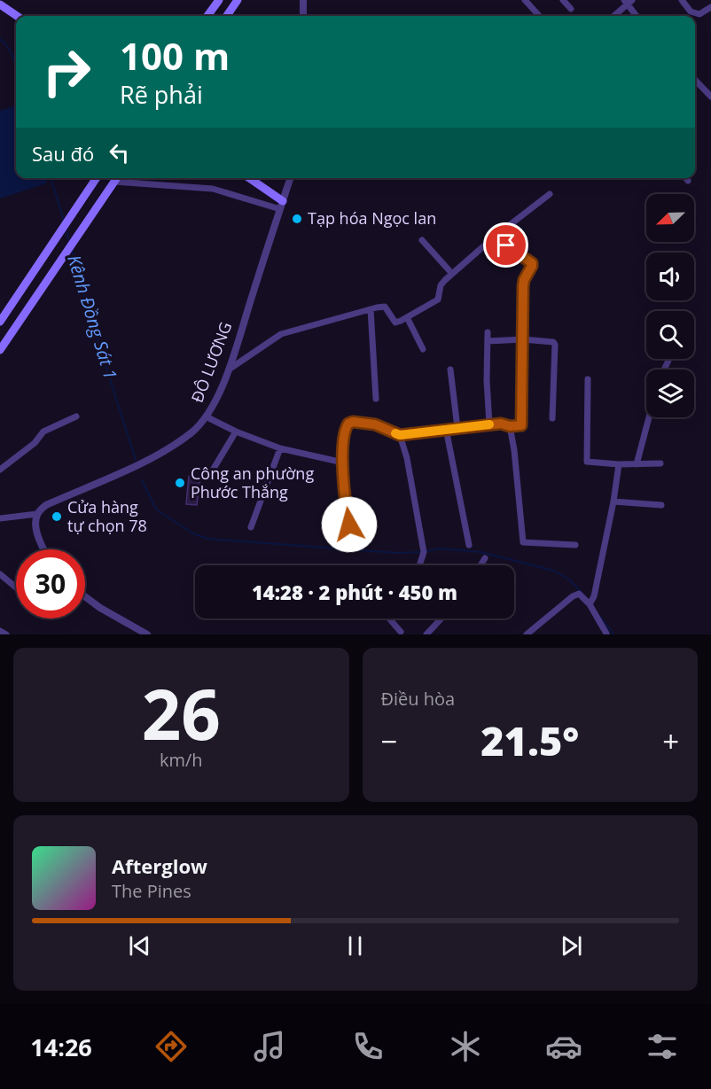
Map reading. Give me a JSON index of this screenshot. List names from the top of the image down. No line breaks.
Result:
{"streets":{"street":["ĐÔ LƯƠNG"]},"water":["Kênh Đồng Sát 1"],"places":["Tạp hóa Ngọc lan","Công an phường Phước Thắng","Cửa hàng tự chọn 78"],"north":"bottom left","page":{"turn":["100 m","Rẽ phải"],"then":"Sau đó","limit":"30","trip":"14:28 · 2 phút · 450 m","tile":[["26","km/h"],"Điều hòa"],"heat":["−","21.5°","+"],"song":["Afterglow","The Pines"],"tabs":"14:26"}}
